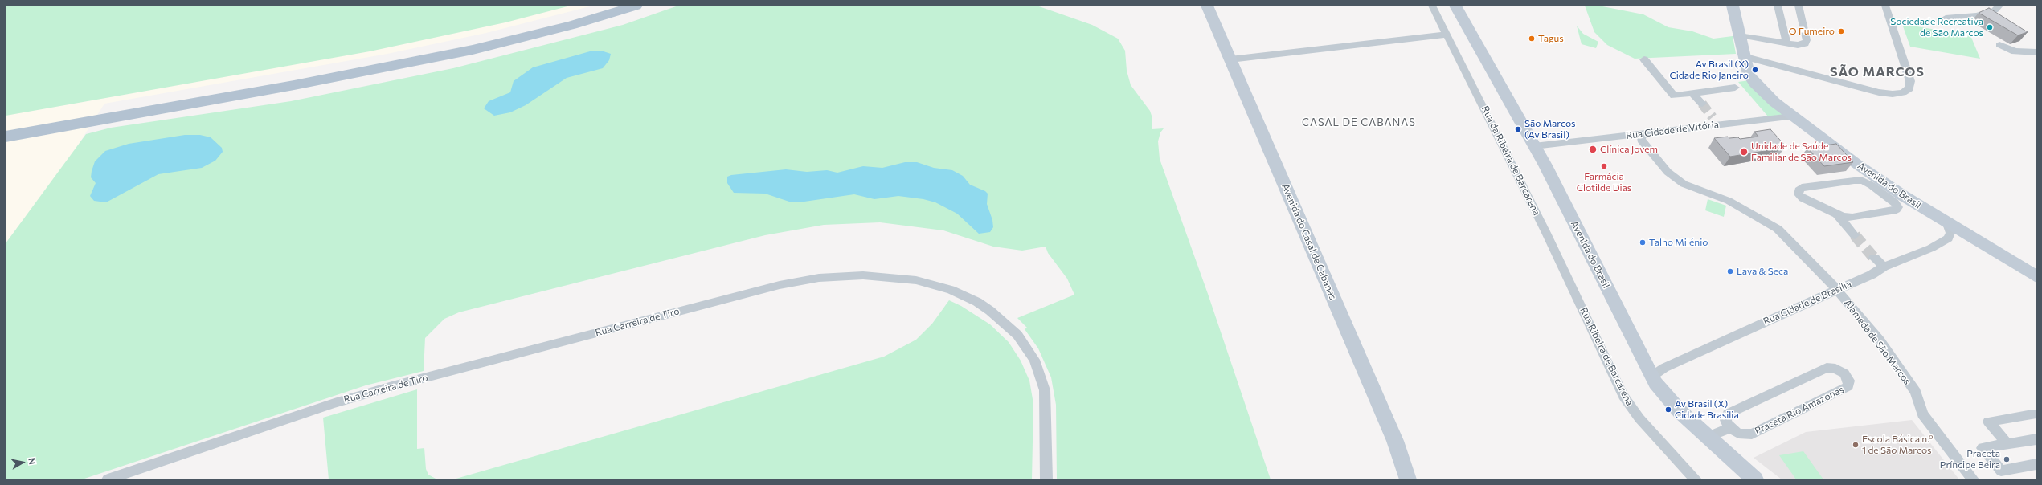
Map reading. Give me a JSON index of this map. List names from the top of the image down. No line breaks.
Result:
{"streets":{"street":["Rua Cidade de Vitória","Rua da Ribeira de Barcarena","Avenida do Brasil","Avenida do Casal de Cabanas","Rua Cidade de Brasília","Rua Carreira de Tiro","Alameda de São Marcos","Rua Ribeira de Barcarena","Praceta Rio Amazonas"]},"crossings":[["Rua Cidade de Vitória","Avenida do Brasil"],["Rua Cidade de Vitória","Alameda de São Marcos"],["Rua da Ribeira de Barcarena","Rua Ribeira de Barcarena"],["Avenida do Brasil","Rua Cidade de Brasília"],["Rua Cidade de Brasília","Alameda de São Marcos"]],"districts":["SÃO MARCOS","CASAL DE CABANAS"],"places":["Sociedade Recreativa de São Marcos","O Fumeiro","Tagus","Av Brasil (X) Cidade Rio Janeiro","São Marcos (Av Brasil)","Clínica Jovem","Unidade de Saúde Familiar de São Marcos","Farmácia Clotilde Dias","Talho Milénio","Lava & Seca","Av Brasil (X) Cidade Brasilia","Escola Básica n.º 1 de São Marcos","Praceta Príncipe Beira"],"north":"right"}
